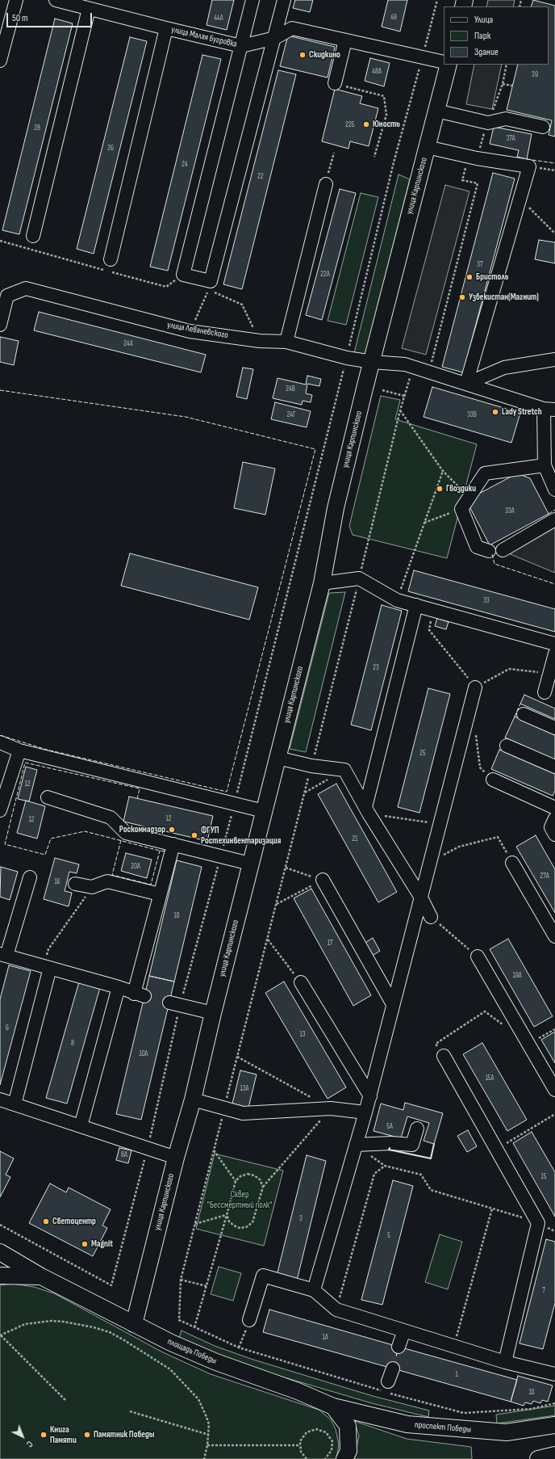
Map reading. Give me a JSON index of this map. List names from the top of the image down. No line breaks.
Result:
{"streets":{"main road":["улица Карпинского","площадь Победы","проспект Победы"],"street":["улица Малая Бугровка","улица Леваневского"]},"crossings":[["улица Карпинского","улица Леваневского"],["улица Карпинского","площадь Победы"],["площадь Победы","проспект Победы"]],"parks":["Сквер \"Бессмертный полк\""],"places":["Скидкино","Юность","Бристоль","Узбекистан(Магнит)","Lady Stretch","Гвоздики","Роскомнадзор","ФГУП Ростехинвентаризация","Светоцентр","Magnit","Книга Памяти","Памятник Победы"],"house_numbers":["48","44А","48А","39","22Б","28","37А","26","24","22","37","22А","24А","24В","24Г","33В","33А","33","23","25","12","12","12","21","20А","27А","16","10","17","19А","6","13","8","10А","15А","13А","5А","8А","15","3","5","7","1А","1","10"],"legend":["Улица","Парк","Здание"],"scale_bar":"50 m","north":"bottom right"}
